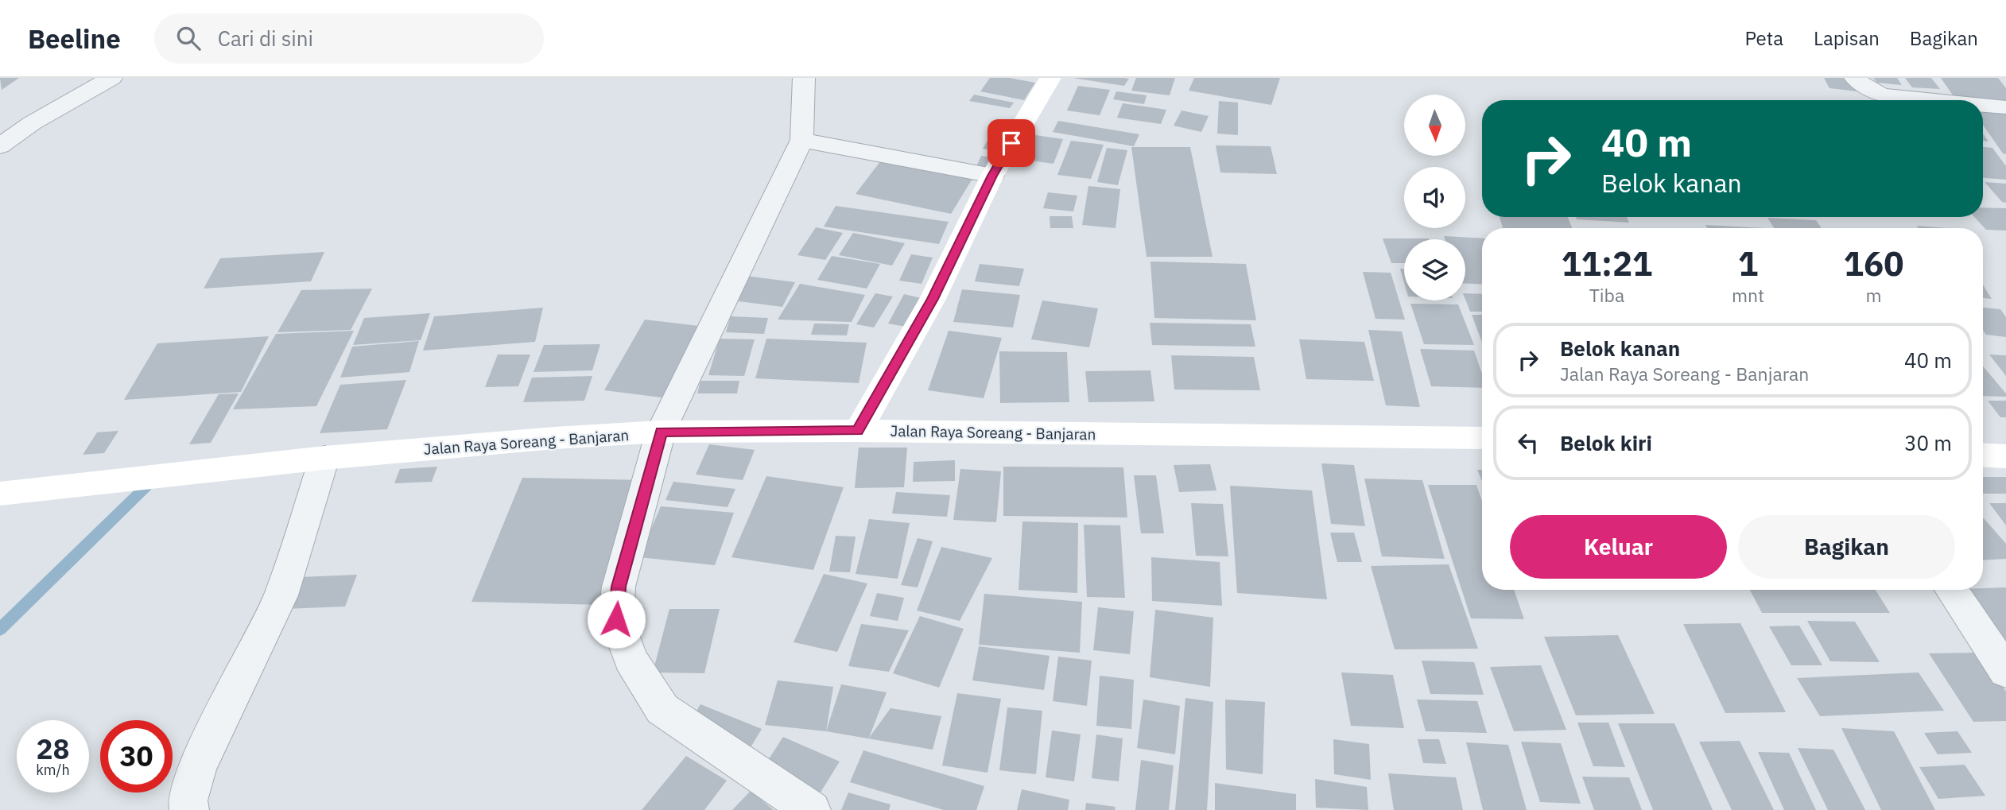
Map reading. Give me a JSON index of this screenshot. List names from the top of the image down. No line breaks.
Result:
{"streets":{"main road":["Jalan Raya Soreang - Banjaran"]},"north":"bottom","page":{"header":"Beeline","search":"Cari di sini","nav":["Peta","Lapisan","Bagikan"],"turn":["40 m","Belok kanan"],"eta":["11:21","Tiba","1","mnt","160","m"],"list":[{"name":"Belok kanan","note":"Jalan Raya Soreang - Banjaran","value":"40 m"},{"name":"Belok kiri","value":"30 m"}],"buttons":["Keluar","Bagikan"],"speed":"28 km/h","limit":"30"}}
